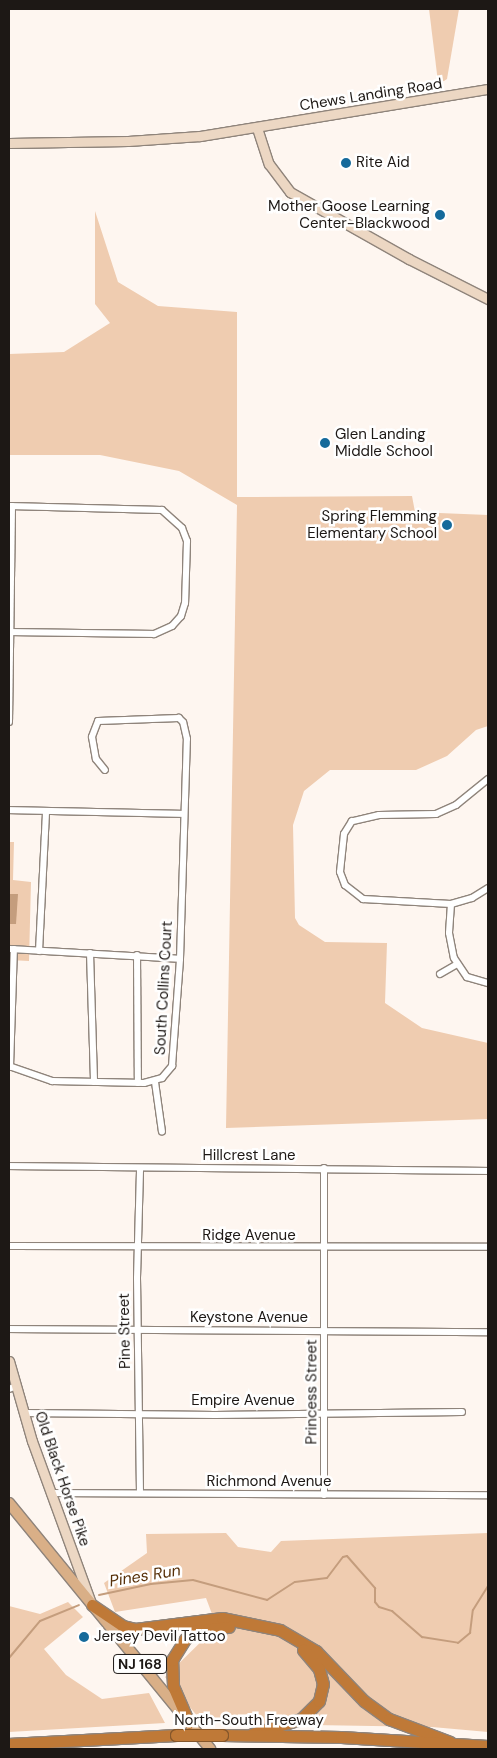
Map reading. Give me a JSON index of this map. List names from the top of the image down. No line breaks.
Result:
{"streets":{"highway":["North-South Freeway"],"main road":["NJ 168"],"street":["Chews Landing Road","South Collins Court","Hillcrest Lane","Ridge Avenue","Keystone Avenue","Pine Street","Princess Street","Empire Avenue","Old Black Horse Pike","Richmond Avenue"]},"crossings":[["Hillcrest Lane","Pine Street"],["Hillcrest Lane","Princess Street"],["Ridge Avenue","Pine Street"],["Ridge Avenue","Princess Street"],["Keystone Avenue","Pine Street"],["Keystone Avenue","Princess Street"],["Pine Street","Empire Avenue"],["Pine Street","Richmond Avenue"],["Princess Street","Empire Avenue"],["Princess Street","Richmond Avenue"],["Empire Avenue","Old Black Horse Pike"],["Old Black Horse Pike","Richmond Avenue"],["Old Black Horse Pike","NJ 168"]],"water":["Pines Run"],"places":["Rite Aid","Mother Goose Learning Center-Blackwood","Glen Landing Middle School","Spring Flemming Elementary School","Jersey Devil Tattoo"]}
